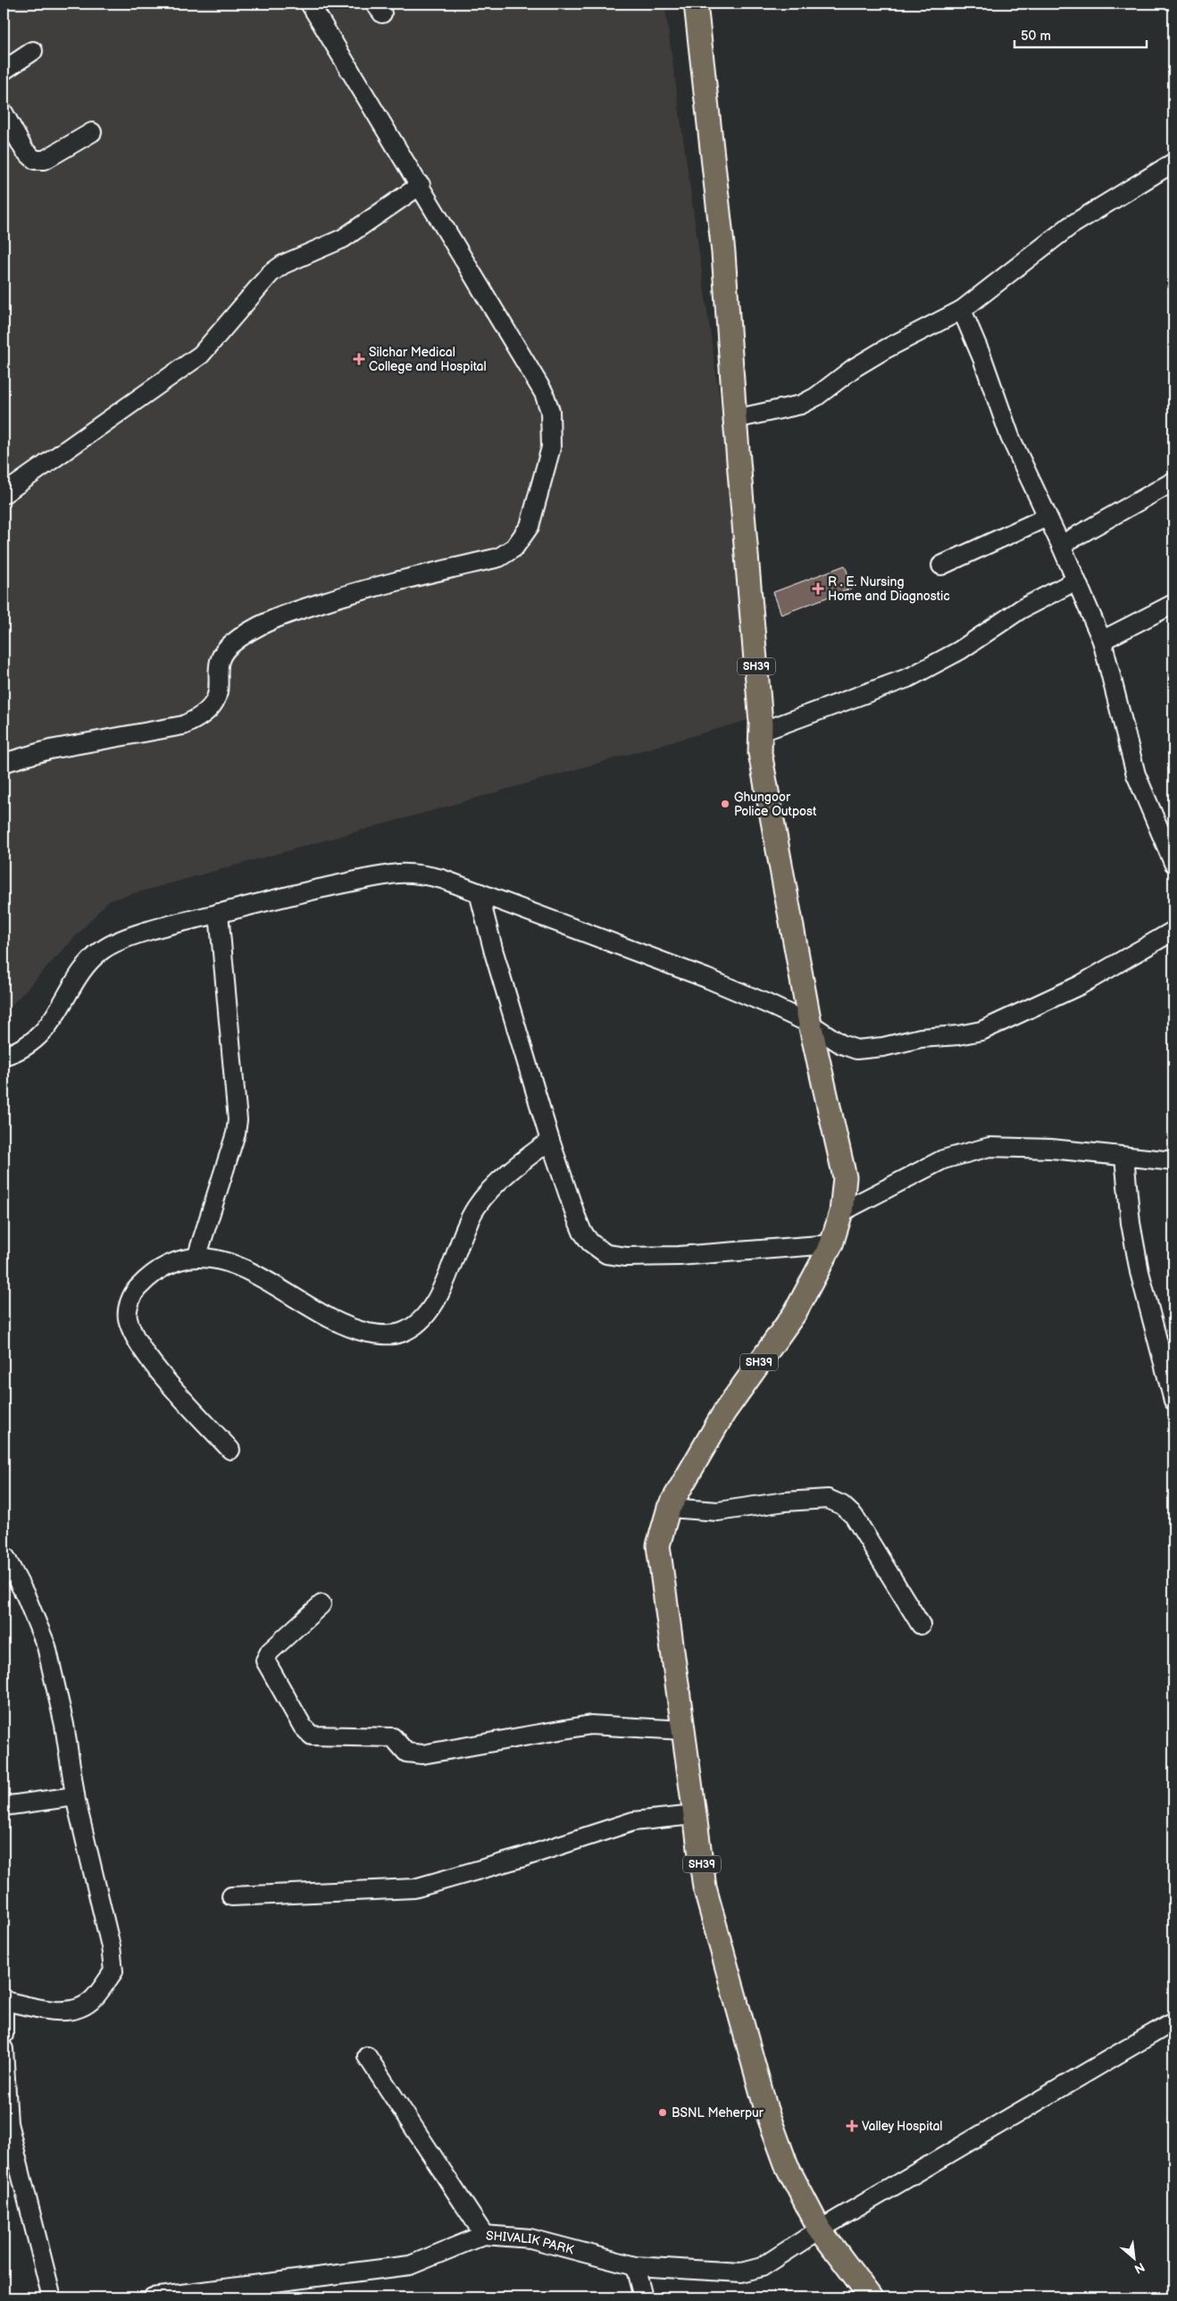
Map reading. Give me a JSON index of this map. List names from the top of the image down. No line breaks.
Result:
{"streets":{"main road":["SH39"],"street":["SHIVALIK PARK"]},"crossings":[["SH39","SHIVALIK PARK"]],"places":{"health":["Silchar Medical College and Hospital","R . E. Nursing Home and Diagnostic","Valley Hospital"],"other":["Ghungoor Police Outpost","BSNL Meherpur"]},"scale_bar":"50 m","north":"bottom right"}
